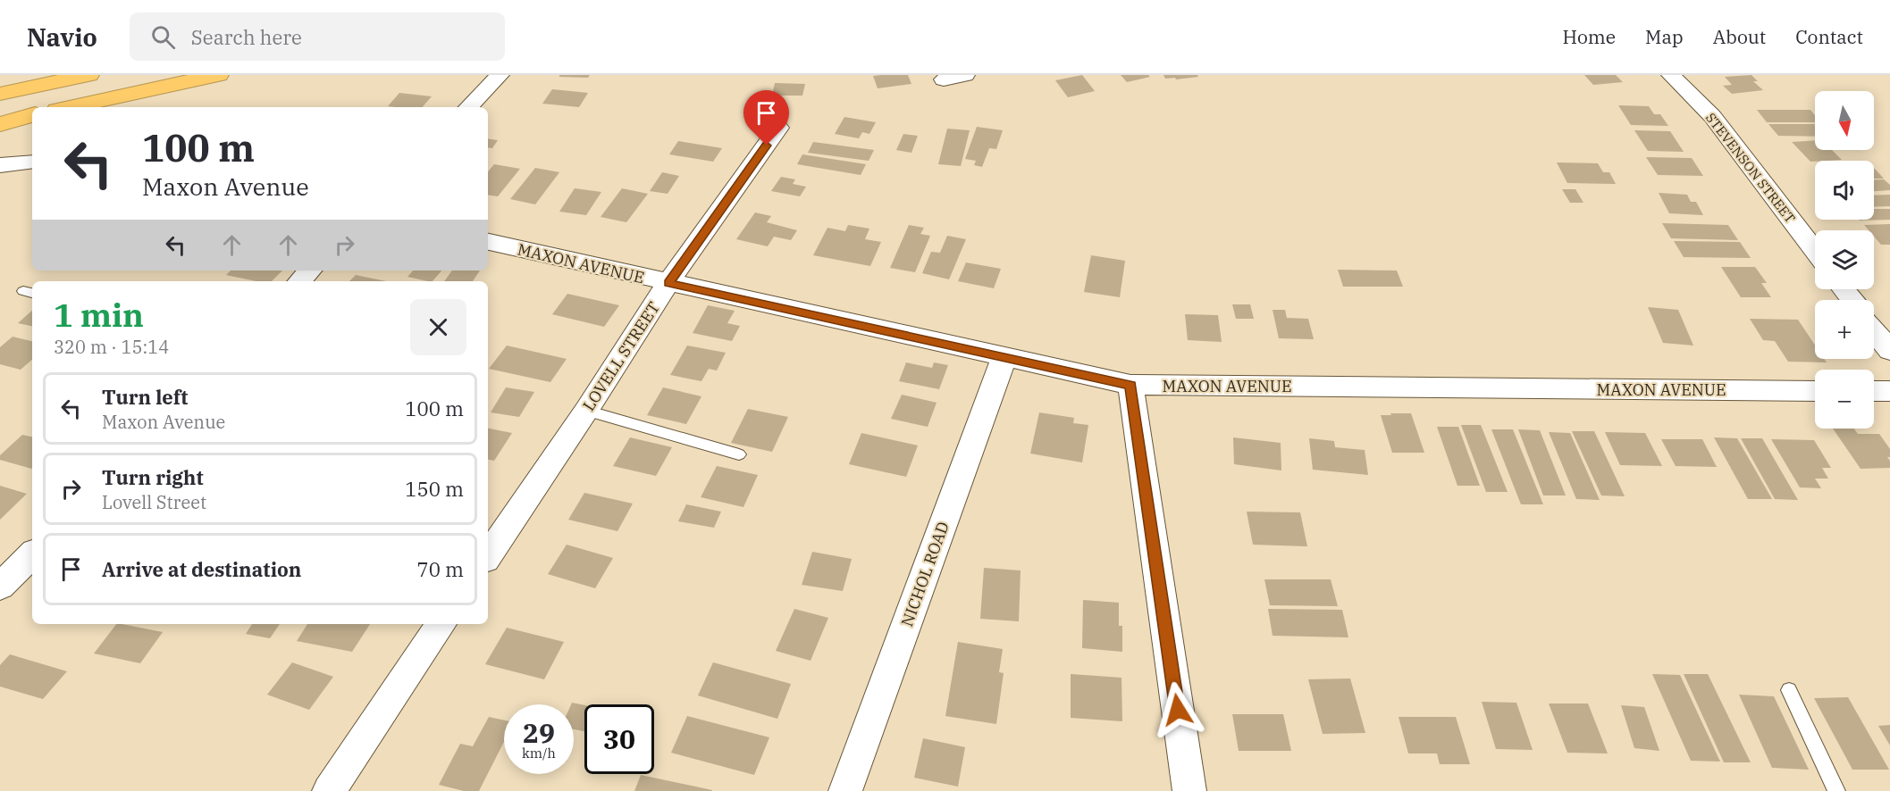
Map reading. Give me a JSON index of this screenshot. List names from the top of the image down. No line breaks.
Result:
{"streets":{"street":["STEVENSON STREET","MAXON AVENUE","LOVELL STREET","NICHOL ROAD"]},"crossings":[["MAXON AVENUE","LOVELL STREET"],["MAXON AVENUE","NICHOL ROAD"]],"north":"bottom","page":{"header":"Navio","search":"Search here","nav":["Home","Map","About","Contact"],"map_buttons":["+","−"],"turn":["100 m","Maxon Avenue"],"heading":["1 min","320 m · 15:14"],"list":[{"name":"Turn left","note":"Maxon Avenue","value":"100 m"},{"name":"Turn right","note":"Lovell Street","value":"150 m"},{"name":"Arrive at destination","value":"70 m"}],"speed":"29 km/h","limit":"30"}}
